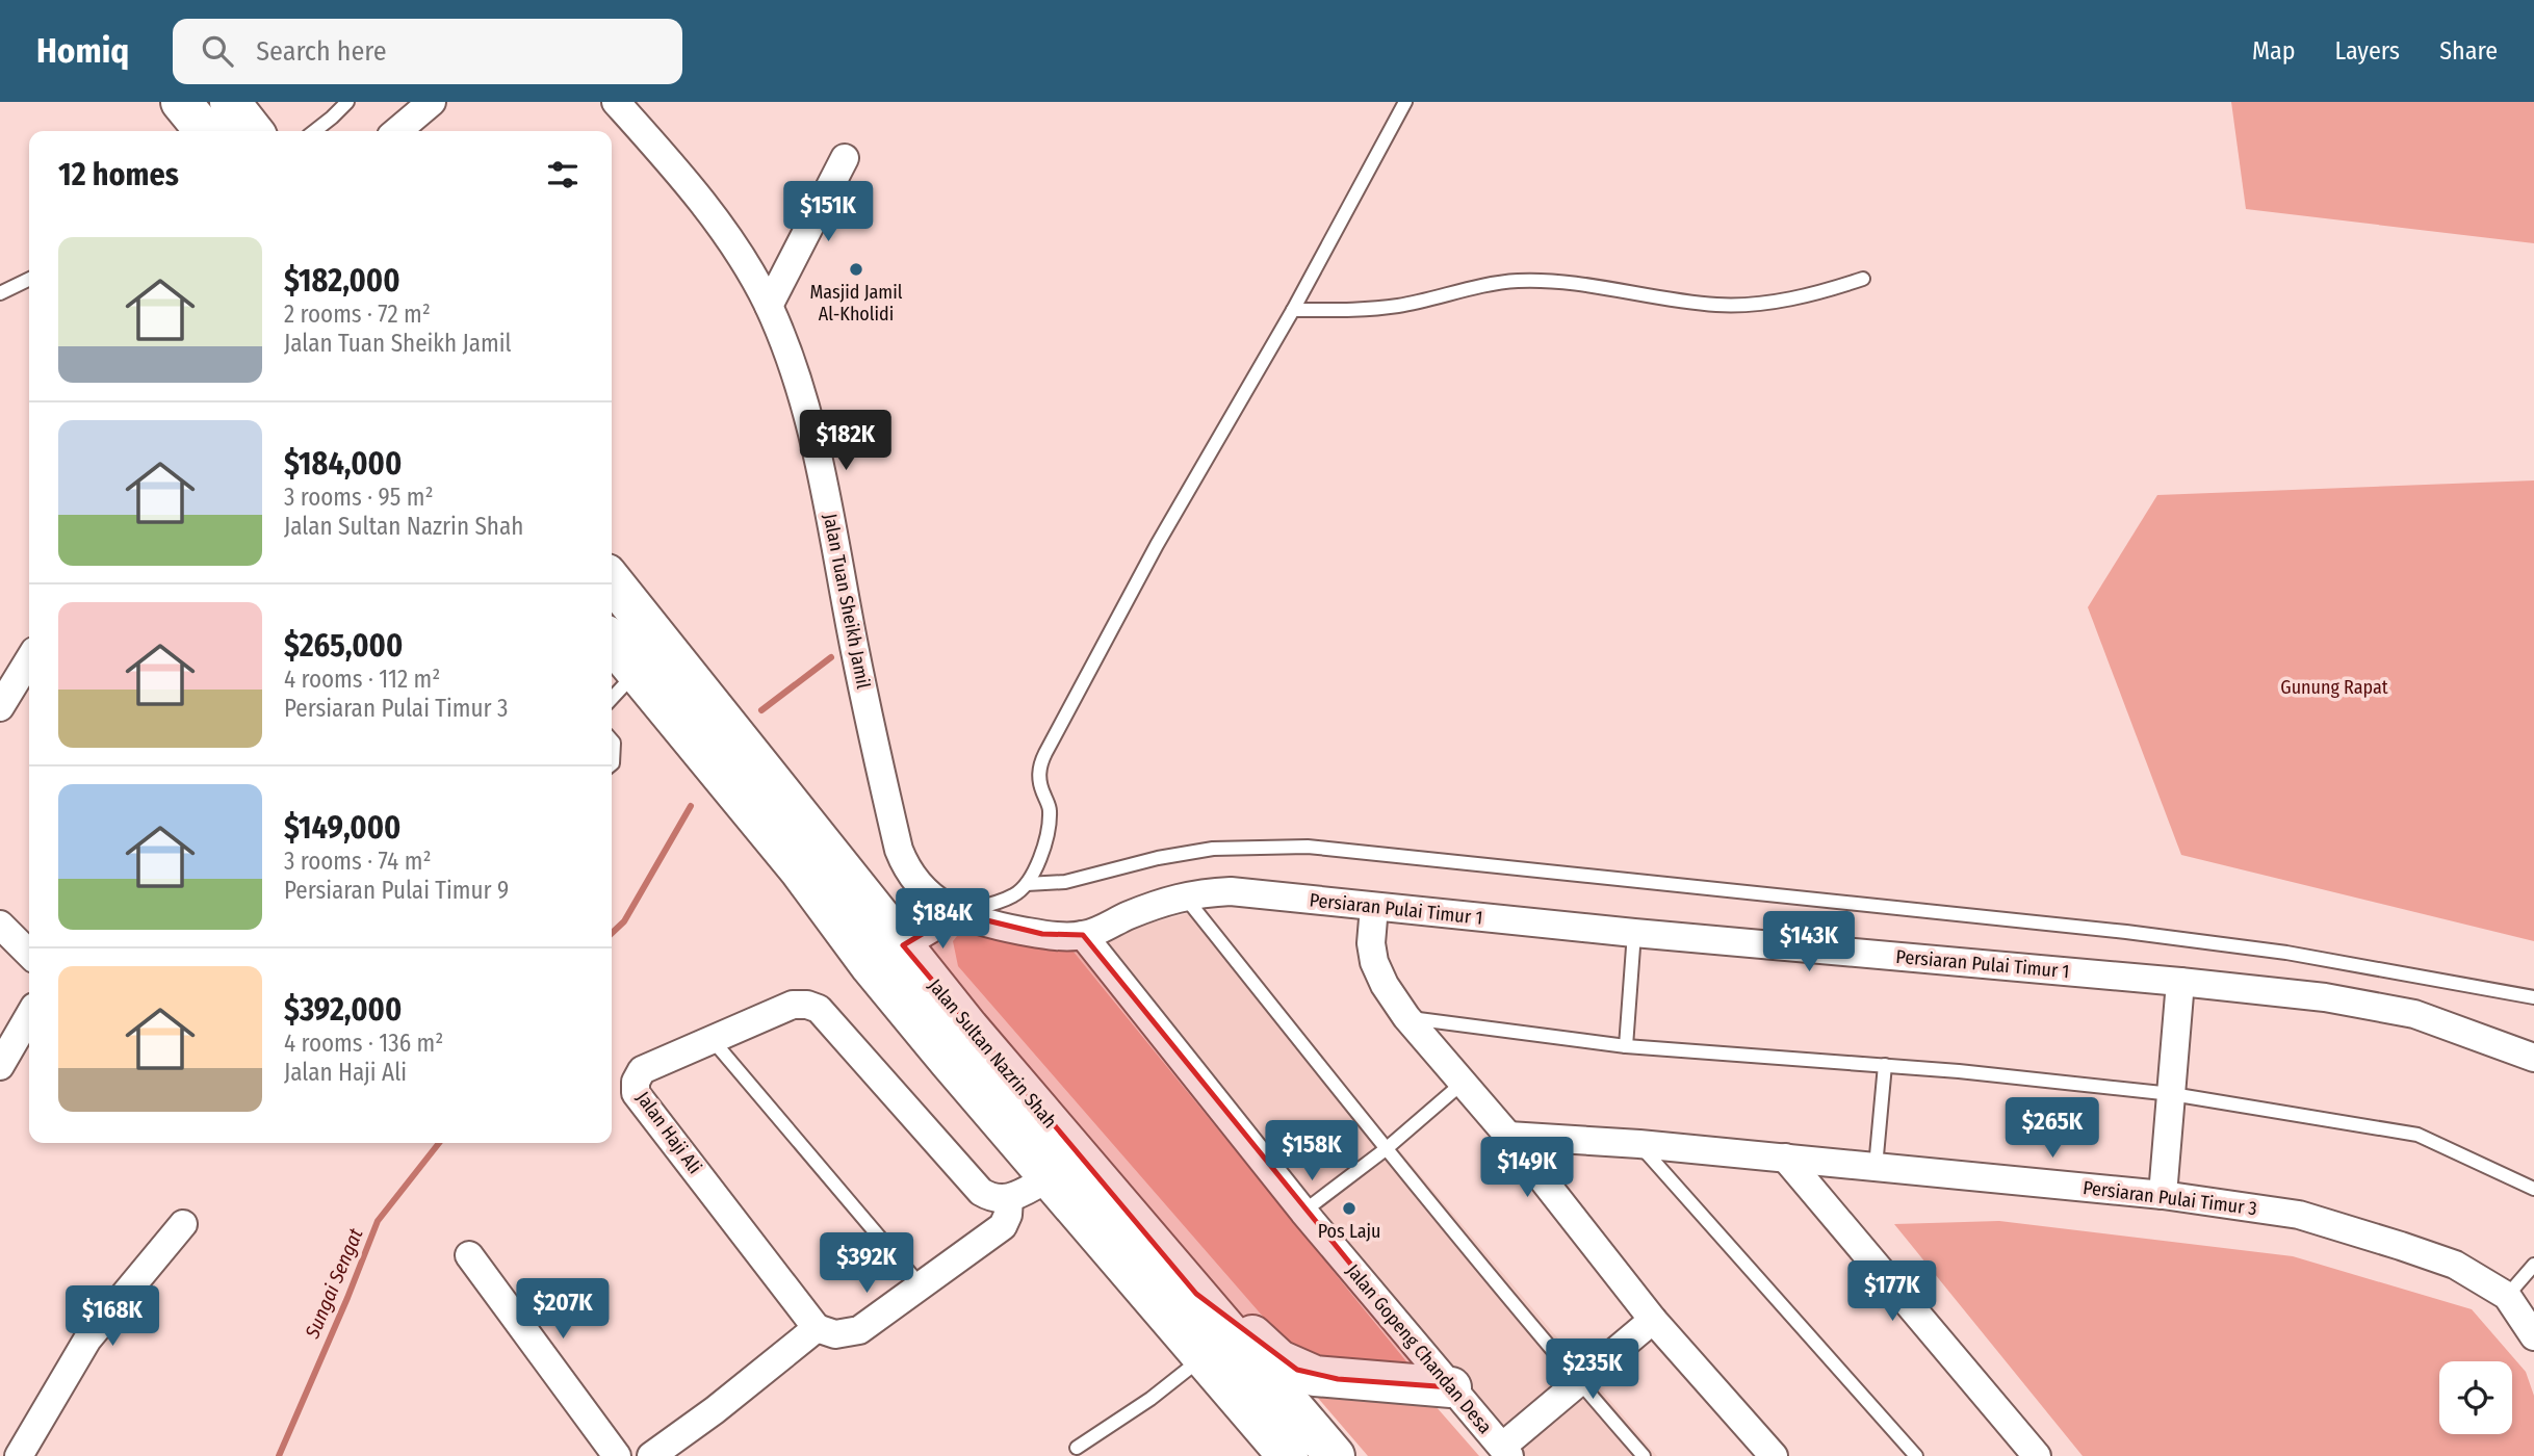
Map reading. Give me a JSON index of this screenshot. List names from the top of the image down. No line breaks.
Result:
{"streets":{"highway":["Jalan Sultan Nazrin Shah"],"street":["Jalan Tuan Sheikh Jamil","Persiaran Pulai Timur 1","Jalan Haji Ali","Persiaran Pulai Timur 3","Jalan Gopeng Chandan Desa"]},"crossings":[["Jalan Tuan Sheikh Jamil","Persiaran Pulai Timur 1"],["Jalan Tuan Sheikh Jamil","Jalan Gopeng Chandan Desa"],["Persiaran Pulai Timur 1","Jalan Gopeng Chandan Desa"]],"water":["Sungai Sengat"],"parks":["Gunung Rapat"],"places":["Masjid Jamil Al-Kholidi","Pos Laju"],"page":{"header":"Homiq","search":"Search here","nav":["Map","Layers","Share"],"heading":"12 homes","price":["$151K","$182K","$184K","$143K","$265K","$158K","$149K","$392K","$177K","$207K","$168K","$235K"],"list":[{"name":"$182,000","note":"2 rooms · 72 m² · Jalan Tuan Sheikh Jamil"},{"name":"$184,000","note":"3 rooms · 95 m² · Jalan Sultan Nazrin Shah"},{"name":"$265,000","note":"4 rooms · 112 m² · Persiaran Pulai Timur 3"},{"name":"$149,000","note":"3 rooms · 74 m² · Persiaran Pulai Timur 9"},{"name":"$392,000","note":"4 rooms · 136 m² · Jalan Haji Ali"}]}}
